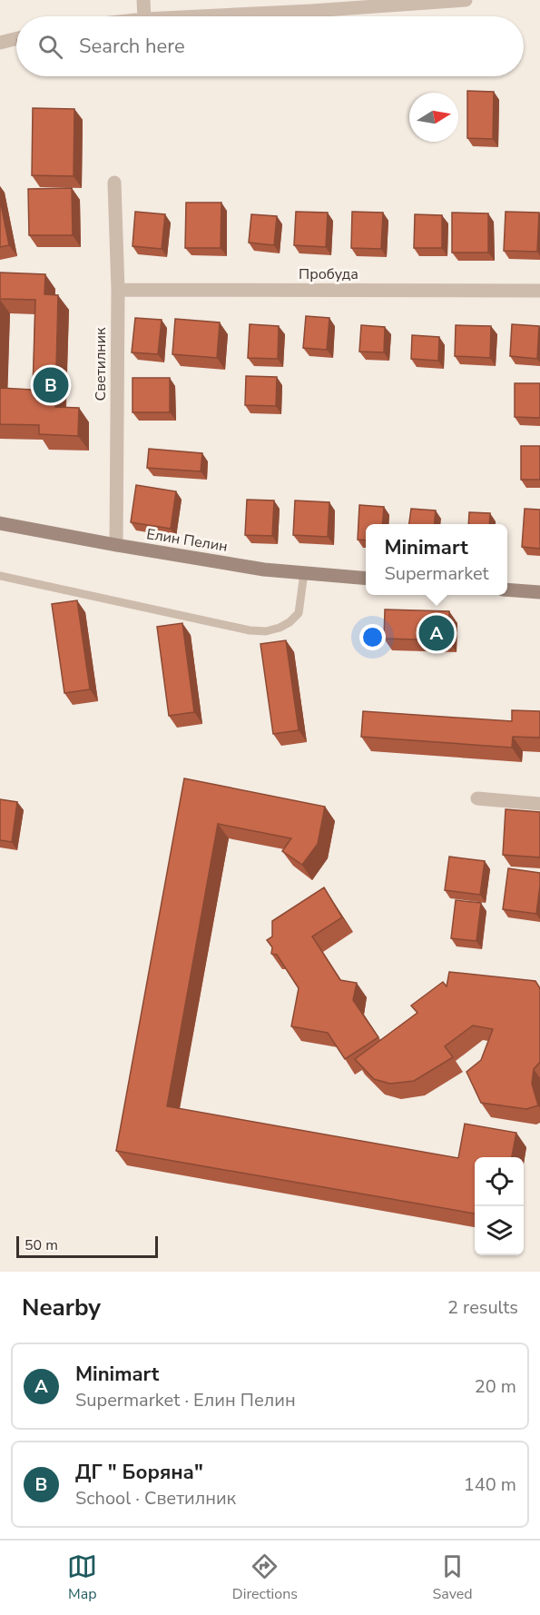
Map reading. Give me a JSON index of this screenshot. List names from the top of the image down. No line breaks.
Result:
{"streets":{"street":["Пробуда","Светилник","Елин Пелин"]},"crossings":[["Пробуда","Светилник"],["Светилник","Елин Пелин"]],"scale_bar":"50 m","north":"right","page":{"search":"Search here","pins":["B","A"],"popup":["Minimart","Supermarket"],"scale":"50 m","heading":["Nearby","2 results"],"list":[{"mark":"A","name":"Minimart","note":"Supermarket · Елин Пелин","value":"20 m"},{"mark":"B","name":"ДГ \" Боряна\"","note":"School · Светилник","value":"140 m"}],"nav":["Map","Directions","Saved"]}}
